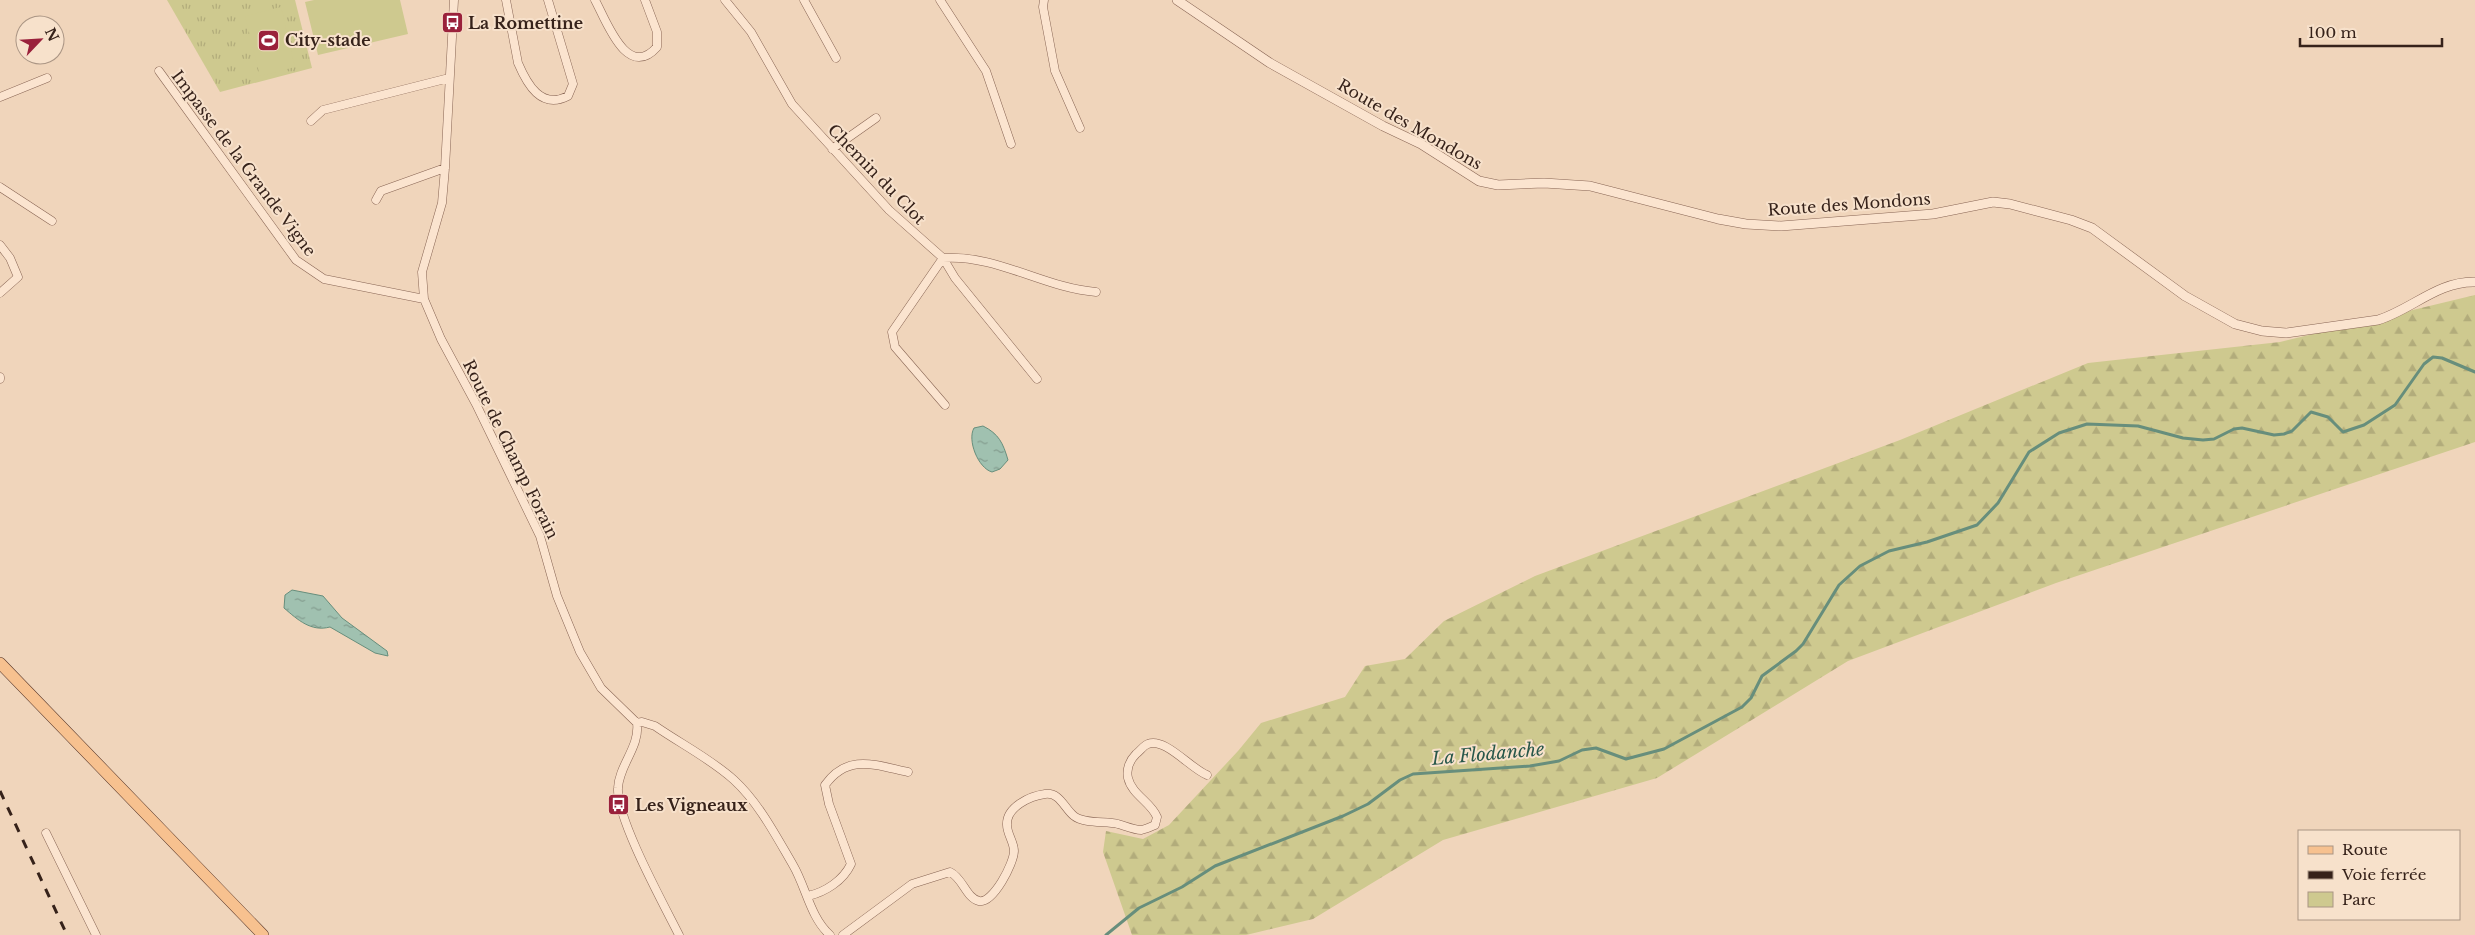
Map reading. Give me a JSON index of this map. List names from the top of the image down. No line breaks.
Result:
{"streets":{"street":["Route des Mondons","Impasse de la Grande Vigne","Chemin du Clot","Route de Champ Forain"]},"crossings":[["Impasse de la Grande Vigne","Route de Champ Forain"]],"water":["La Flodanche"],"places":{"bus stop":["La Romettine","Les Vigneaux"],"sports":["City-stade"]},"legend":["Route","Voie ferrée","Parc"],"scale_bar":"100 m","north":"top right"}
